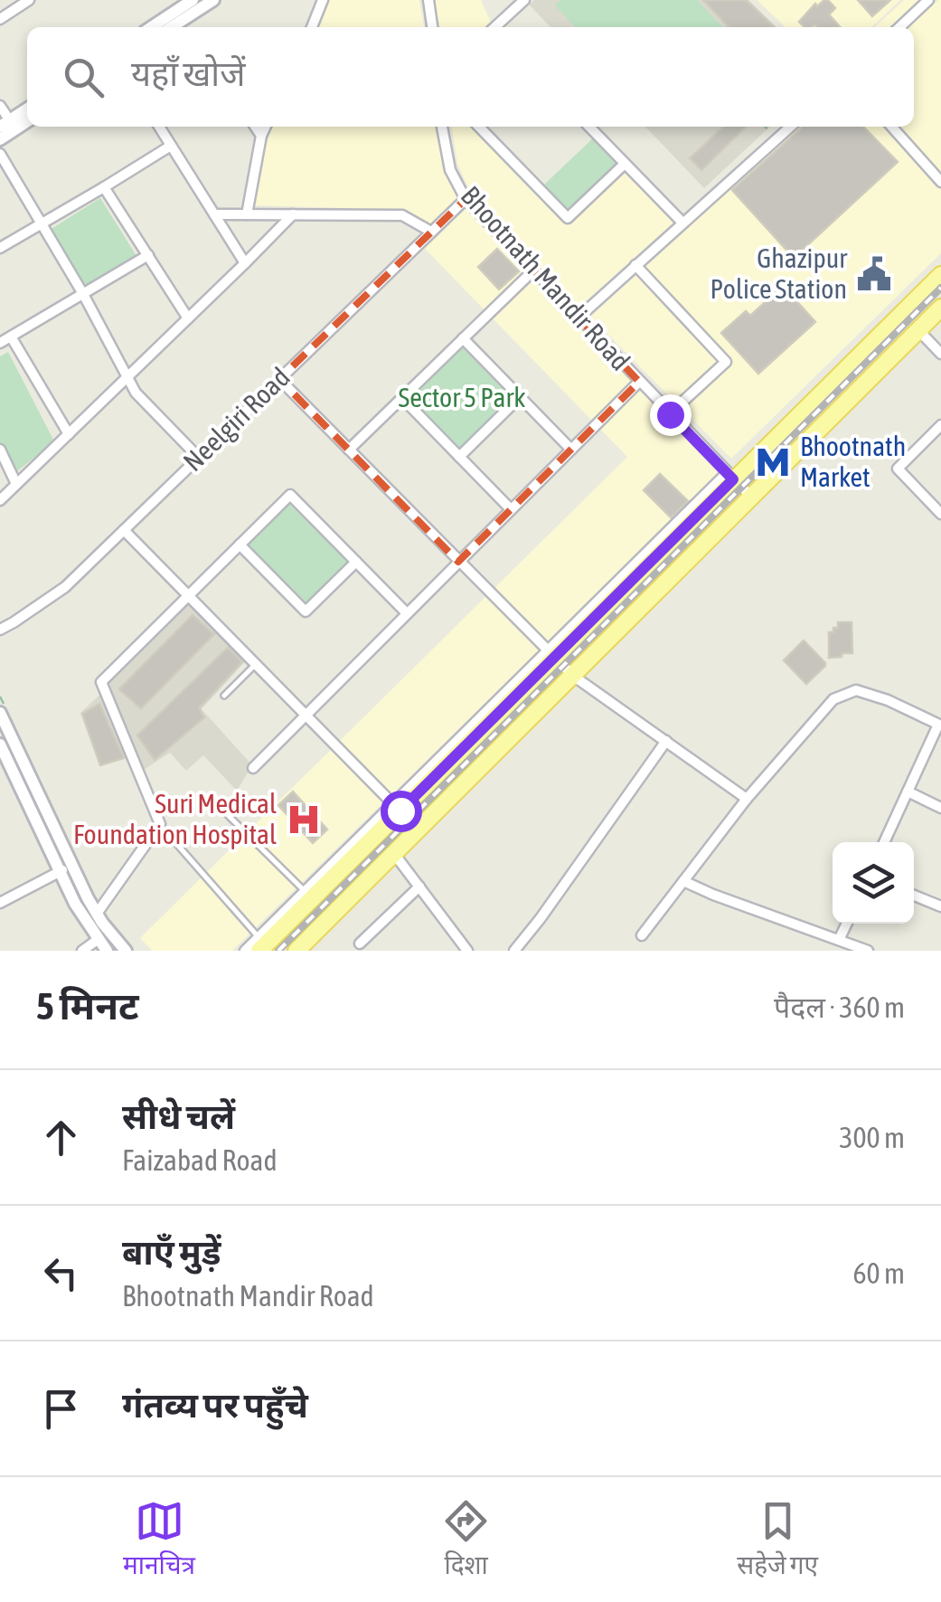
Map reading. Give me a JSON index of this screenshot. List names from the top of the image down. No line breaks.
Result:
{"streets":{"street":["Bhootnath Mandir Road","Neelgiri Road"]},"crossings":[["Bhootnath Mandir Road","Neelgiri Road"]],"parks":["Sector 5 Park"],"places":{"public building":["Ghazipur Police Station"],"metro station":["Bhootnath Market"],"hospital":["Suri Medical Foundation Hospital"]},"page":{"search":"यहाँ खोजें","heading":["5 मिनट","पैदल · 360 m"],"list":[["सीधे चलें","Faizabad Road","300 m"],["बाएँ मुड़ें","Bhootnath Mandir Road","60 m"],"गंतव्य पर पहुँचे"],"nav":["मानचित्र","दिशा","सहेजे गए"]}}
